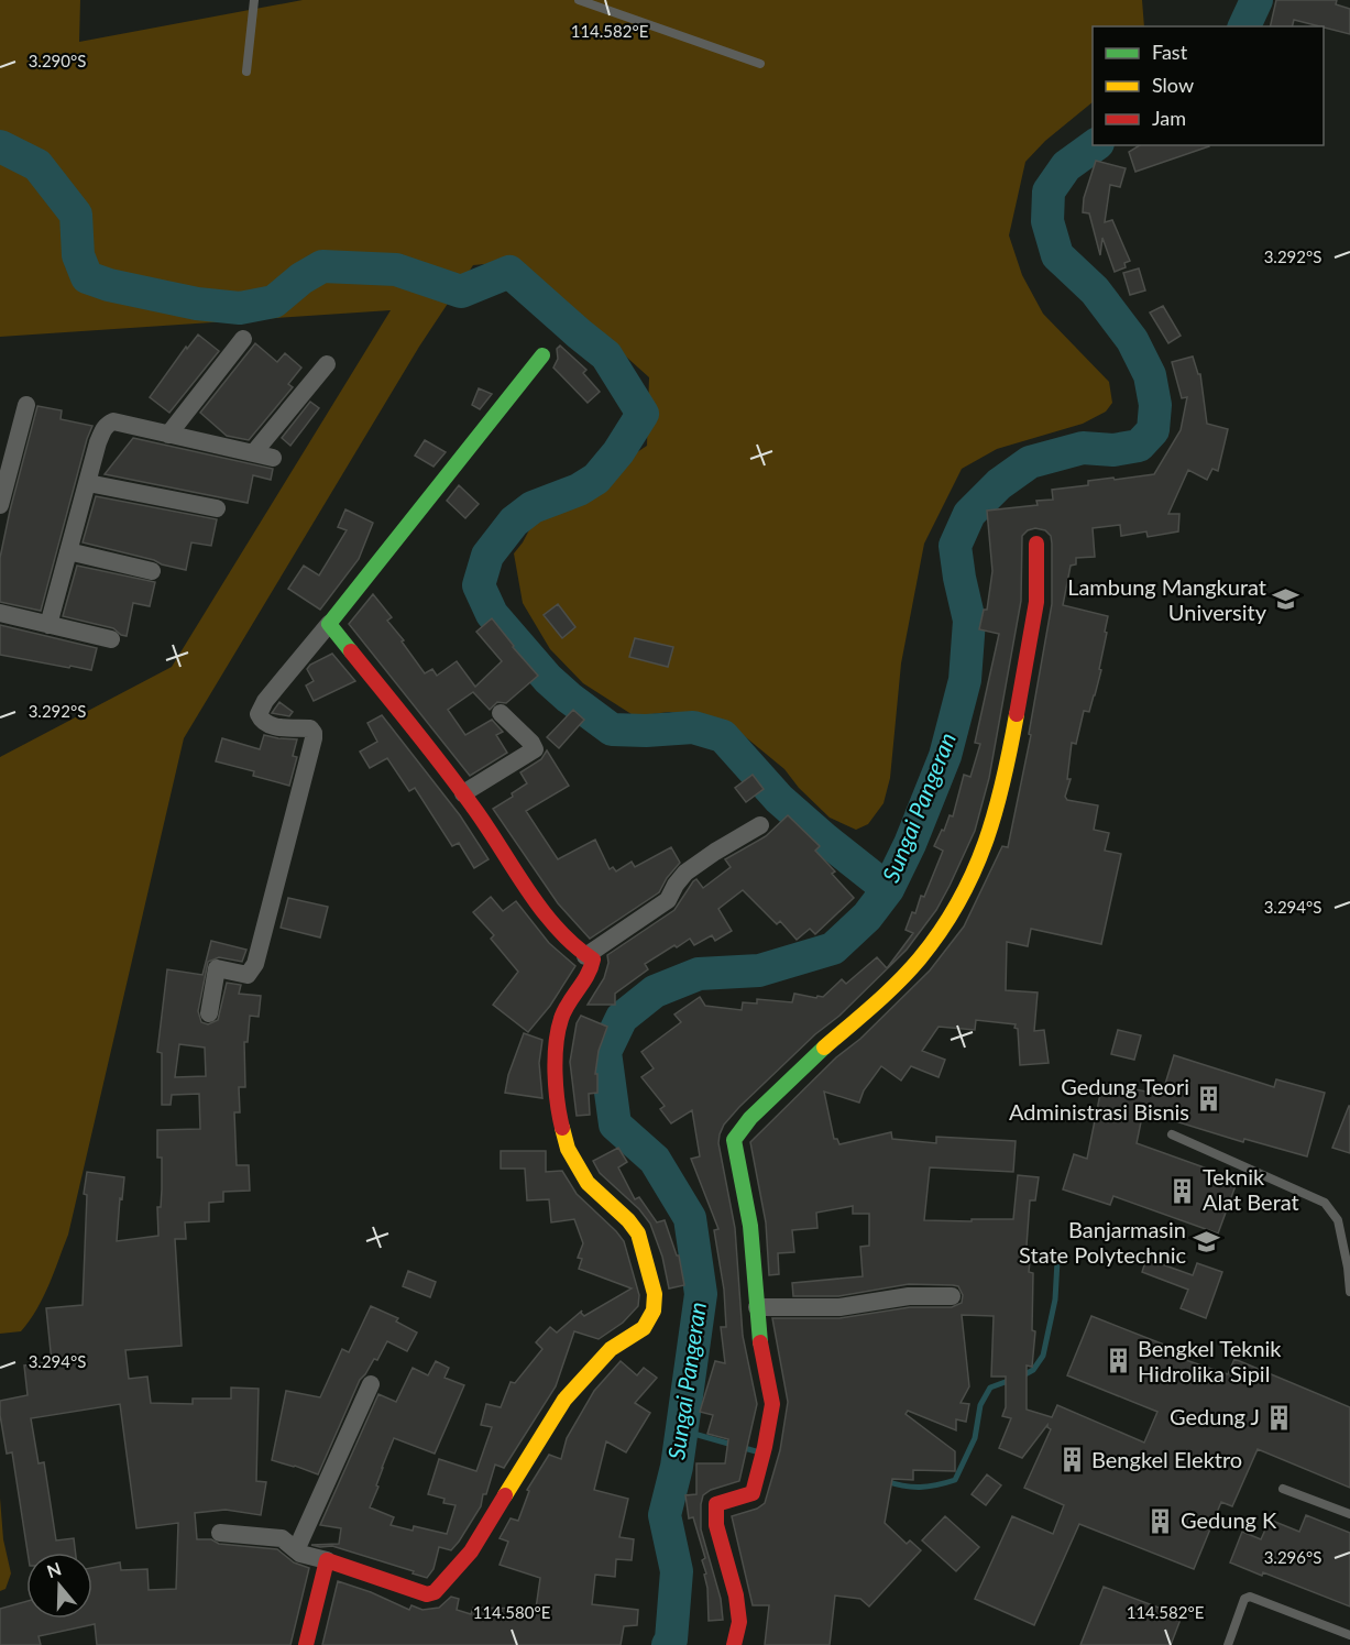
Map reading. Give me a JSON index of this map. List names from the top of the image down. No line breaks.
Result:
{"water":["Sungai Pangeran"],"places":{"school or university":["Lambung Mangkurat University","Banjarmasin State Polytechnic"],"building":["Gedung Teori Administrasi Bisnis","Teknik Alat Berat","Bengkel Teknik Hidrolika Sipil","Gedung J","Bengkel Elektro","Gedung K"]},"legend":["Fast","Slow","Jam"],"north":"top","coordinates":["114.582°E","3.290°S","3.292°S","3.294°S","3.296°S","114.580°E"]}
